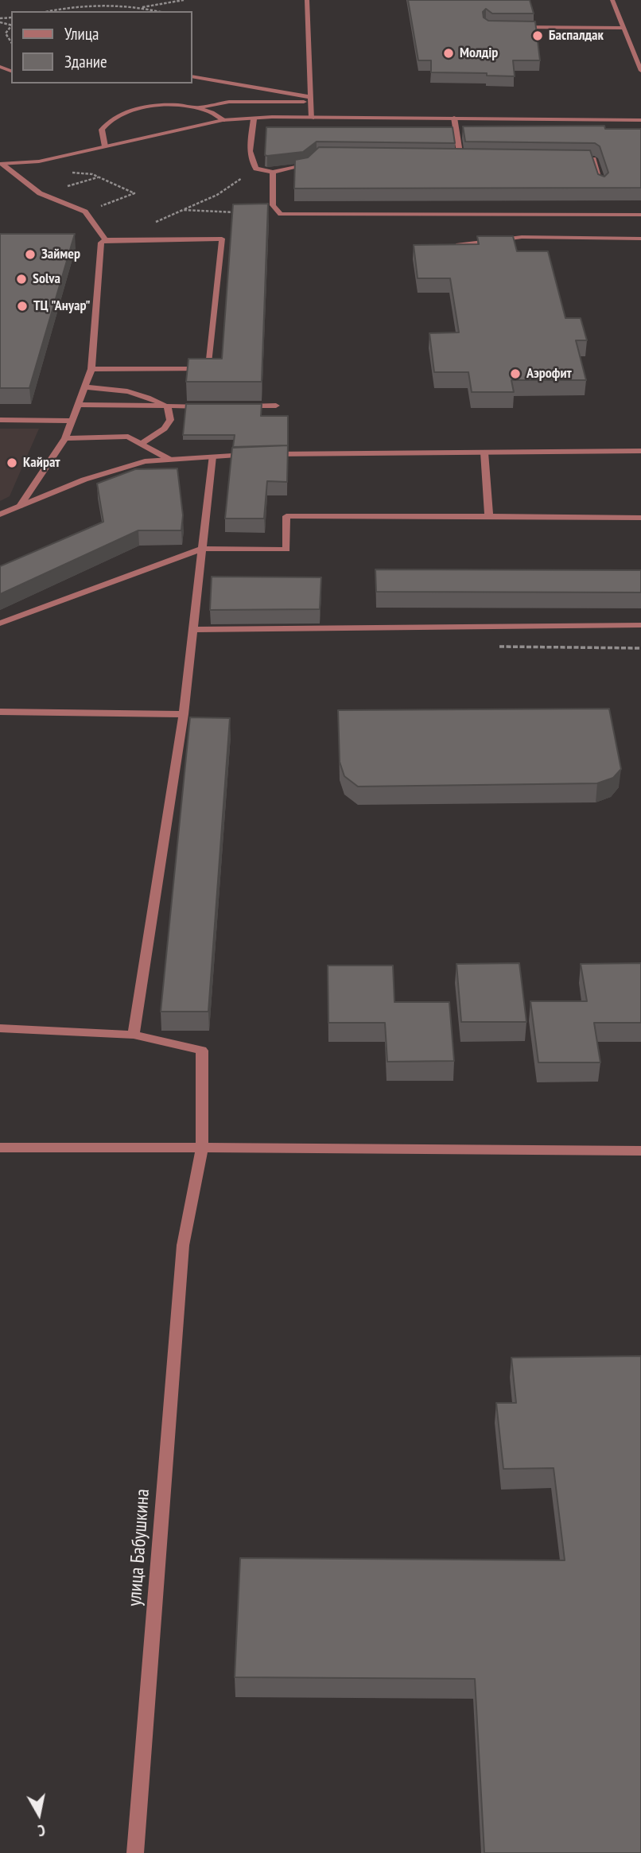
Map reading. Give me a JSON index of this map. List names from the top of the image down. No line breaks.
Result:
{"streets":{"street":["улица Бабушкина"]},"places":["Баспалдак","Молдiр","Займер","Solva","ТЦ \"Ануар\"","Аэрофит","Кайрат"],"legend":["Улица","Здание"],"north":"bottom"}
